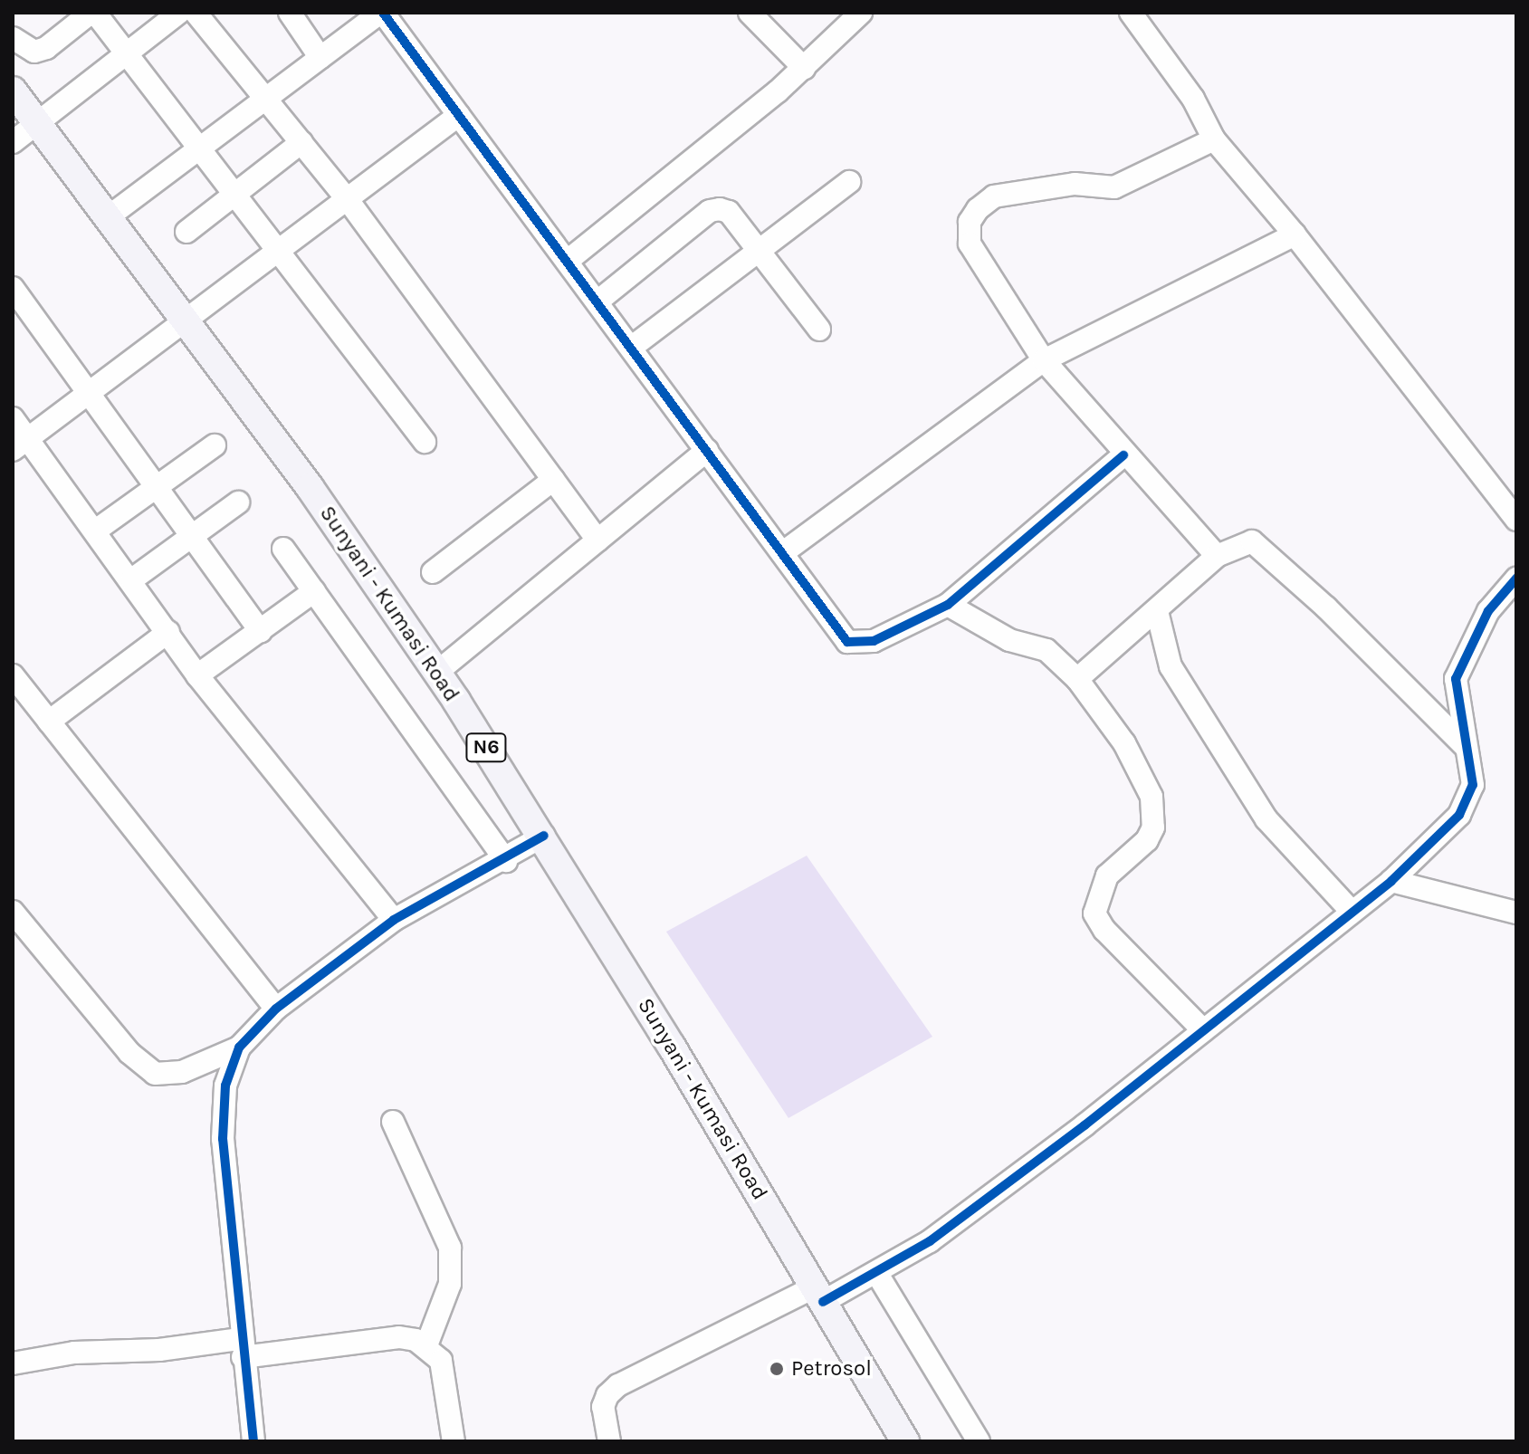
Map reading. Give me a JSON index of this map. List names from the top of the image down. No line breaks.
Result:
{"streets":{"main road":["Sunyani - Kumasi Road","N6"]},"places":["Petrosol"]}
